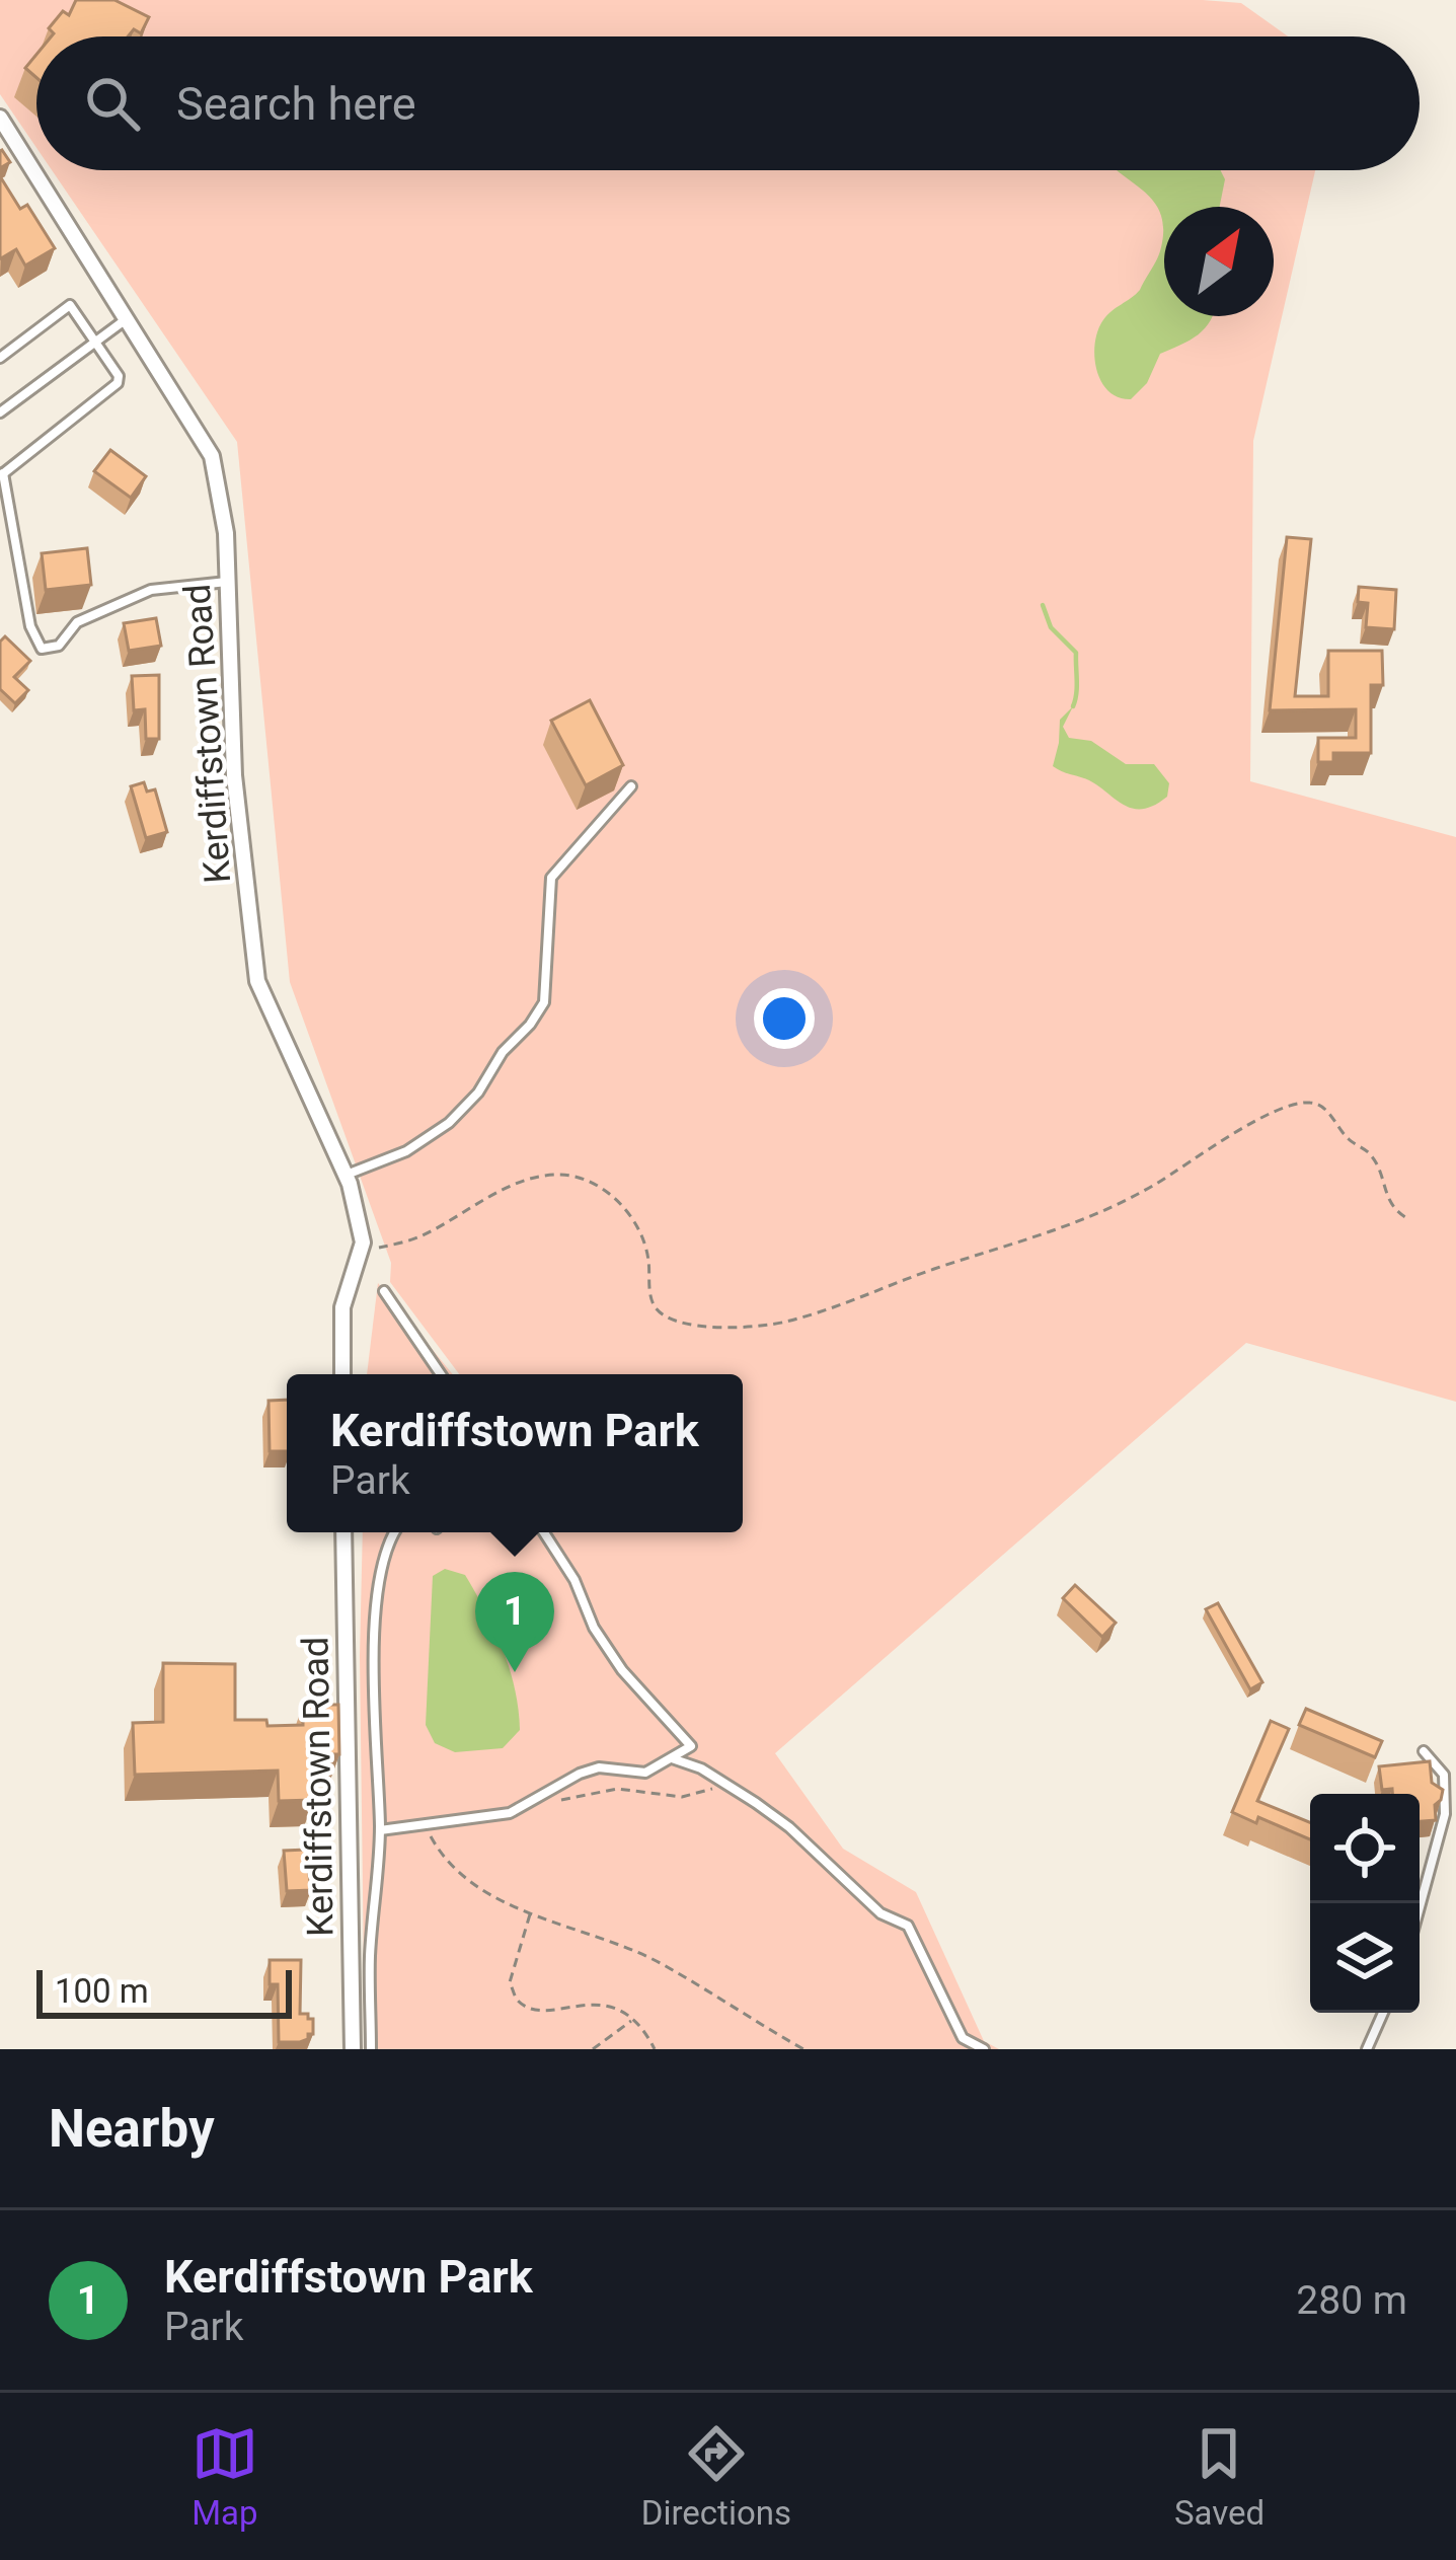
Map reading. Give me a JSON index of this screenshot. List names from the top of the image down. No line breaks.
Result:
{"streets":{"street":["Kerdiffstown Road"]},"scale_bar":"100 m","north":"top right","page":{"search":"Search here","popup":["Kerdiffstown Park","Park"],"pins":"1","scale":"100 m","heading":"Nearby","list":[{"mark":"1","name":"Kerdiffstown Park","note":"Park","value":"280 m"}],"nav":["Map","Directions","Saved"]}}
